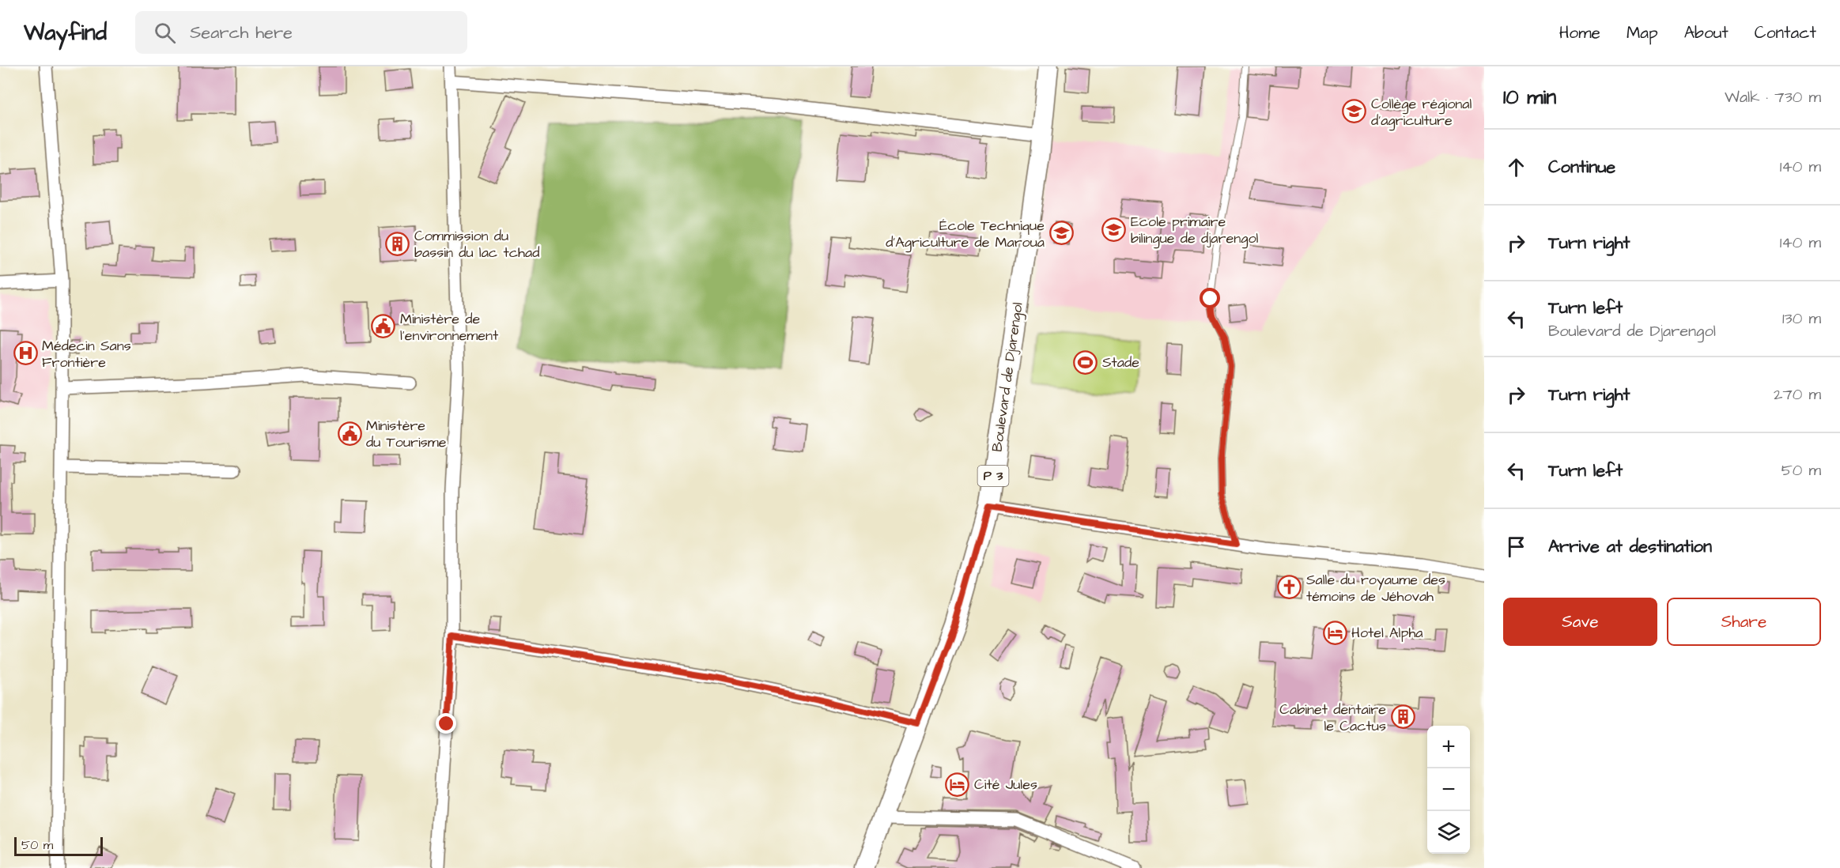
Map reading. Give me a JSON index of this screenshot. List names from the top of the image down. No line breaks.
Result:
{"streets":{"main road":["Boulevard de Djarengol","P 3"]},"places":{"school or university":["Collège régional d'agriculture","Ecole primaire bilingue de djarengol","École Technique d'Agriculture de Maroua"],"building":["Commission du bassin du lac tchad","Cabinet dentaire le Cactus"],"public building":["Ministère de l'environnement","Ministère du Tourisme"],"hospital":["Médecin Sans Frontière"],"sports":["Stade"],"church":["Salle du royaume des témoins de Jéhovah"],"hotel":["Hotel Alpha","Cité Jules"]},"scale_bar":"50 m","page":{"header":"Wayfind","search":"Search here","nav":["Home","Map","About","Contact"],"heading":["10 min","Walk · 730 m"],"list":[["Continue","140 m"],["Turn right","140 m"],["Turn left","Boulevard de Djarengol","130 m"],["Turn right","270 m"],["Turn left","50 m"],"Arrive at destination"],"buttons":["Save","Share"],"map_buttons":["+","−"],"scale":"50 m"}}
